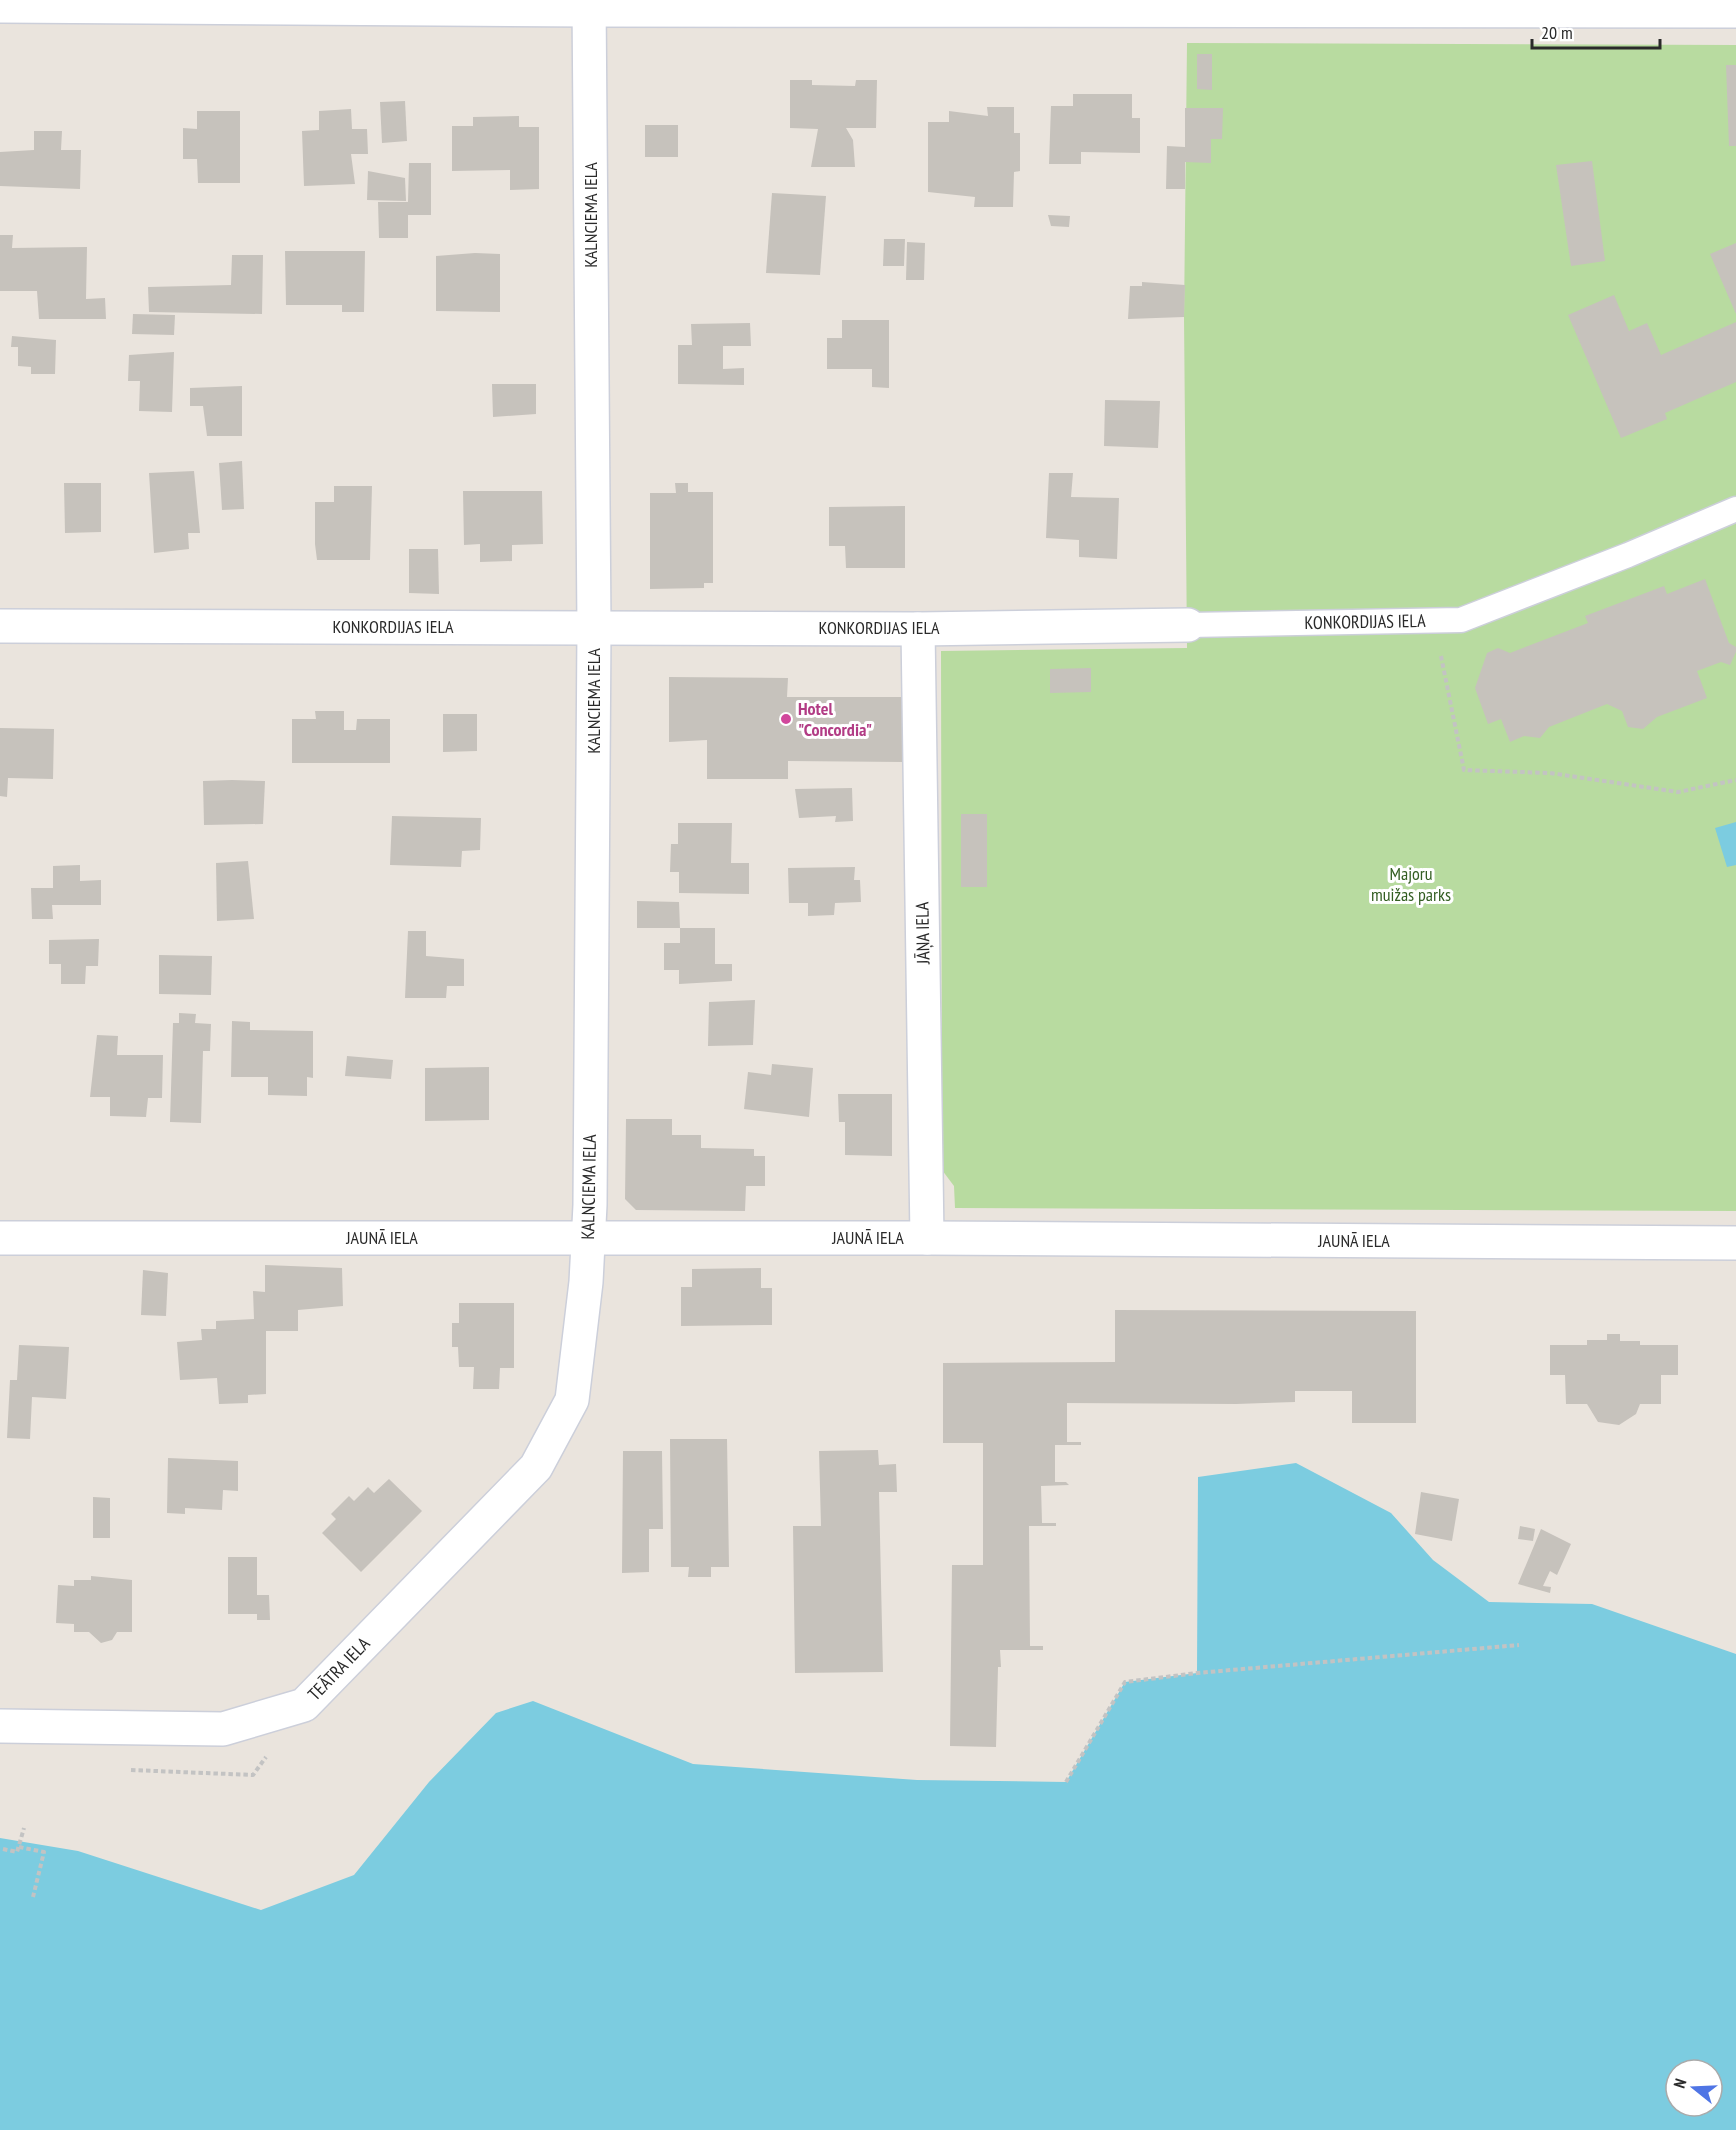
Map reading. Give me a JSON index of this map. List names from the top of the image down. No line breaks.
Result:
{"streets":{"street":["KALNCIEMA IELA","KONKORDIJAS IELA","JĀŅA IELA","JAUNĀ IELA","TEĀTRA IELA"]},"crossings":[["KALNCIEMA IELA","KONKORDIJAS IELA"],["KALNCIEMA IELA","JAUNĀ IELA"],["KALNCIEMA IELA","TEĀTRA IELA"],["KONKORDIJAS IELA","JĀŅA IELA"],["JĀŅA IELA","JAUNĀ IELA"]],"parks":["Majoru muižas parks"],"places":["Hotel \"Concordia\""],"scale_bar":"20 m","north":"left"}
